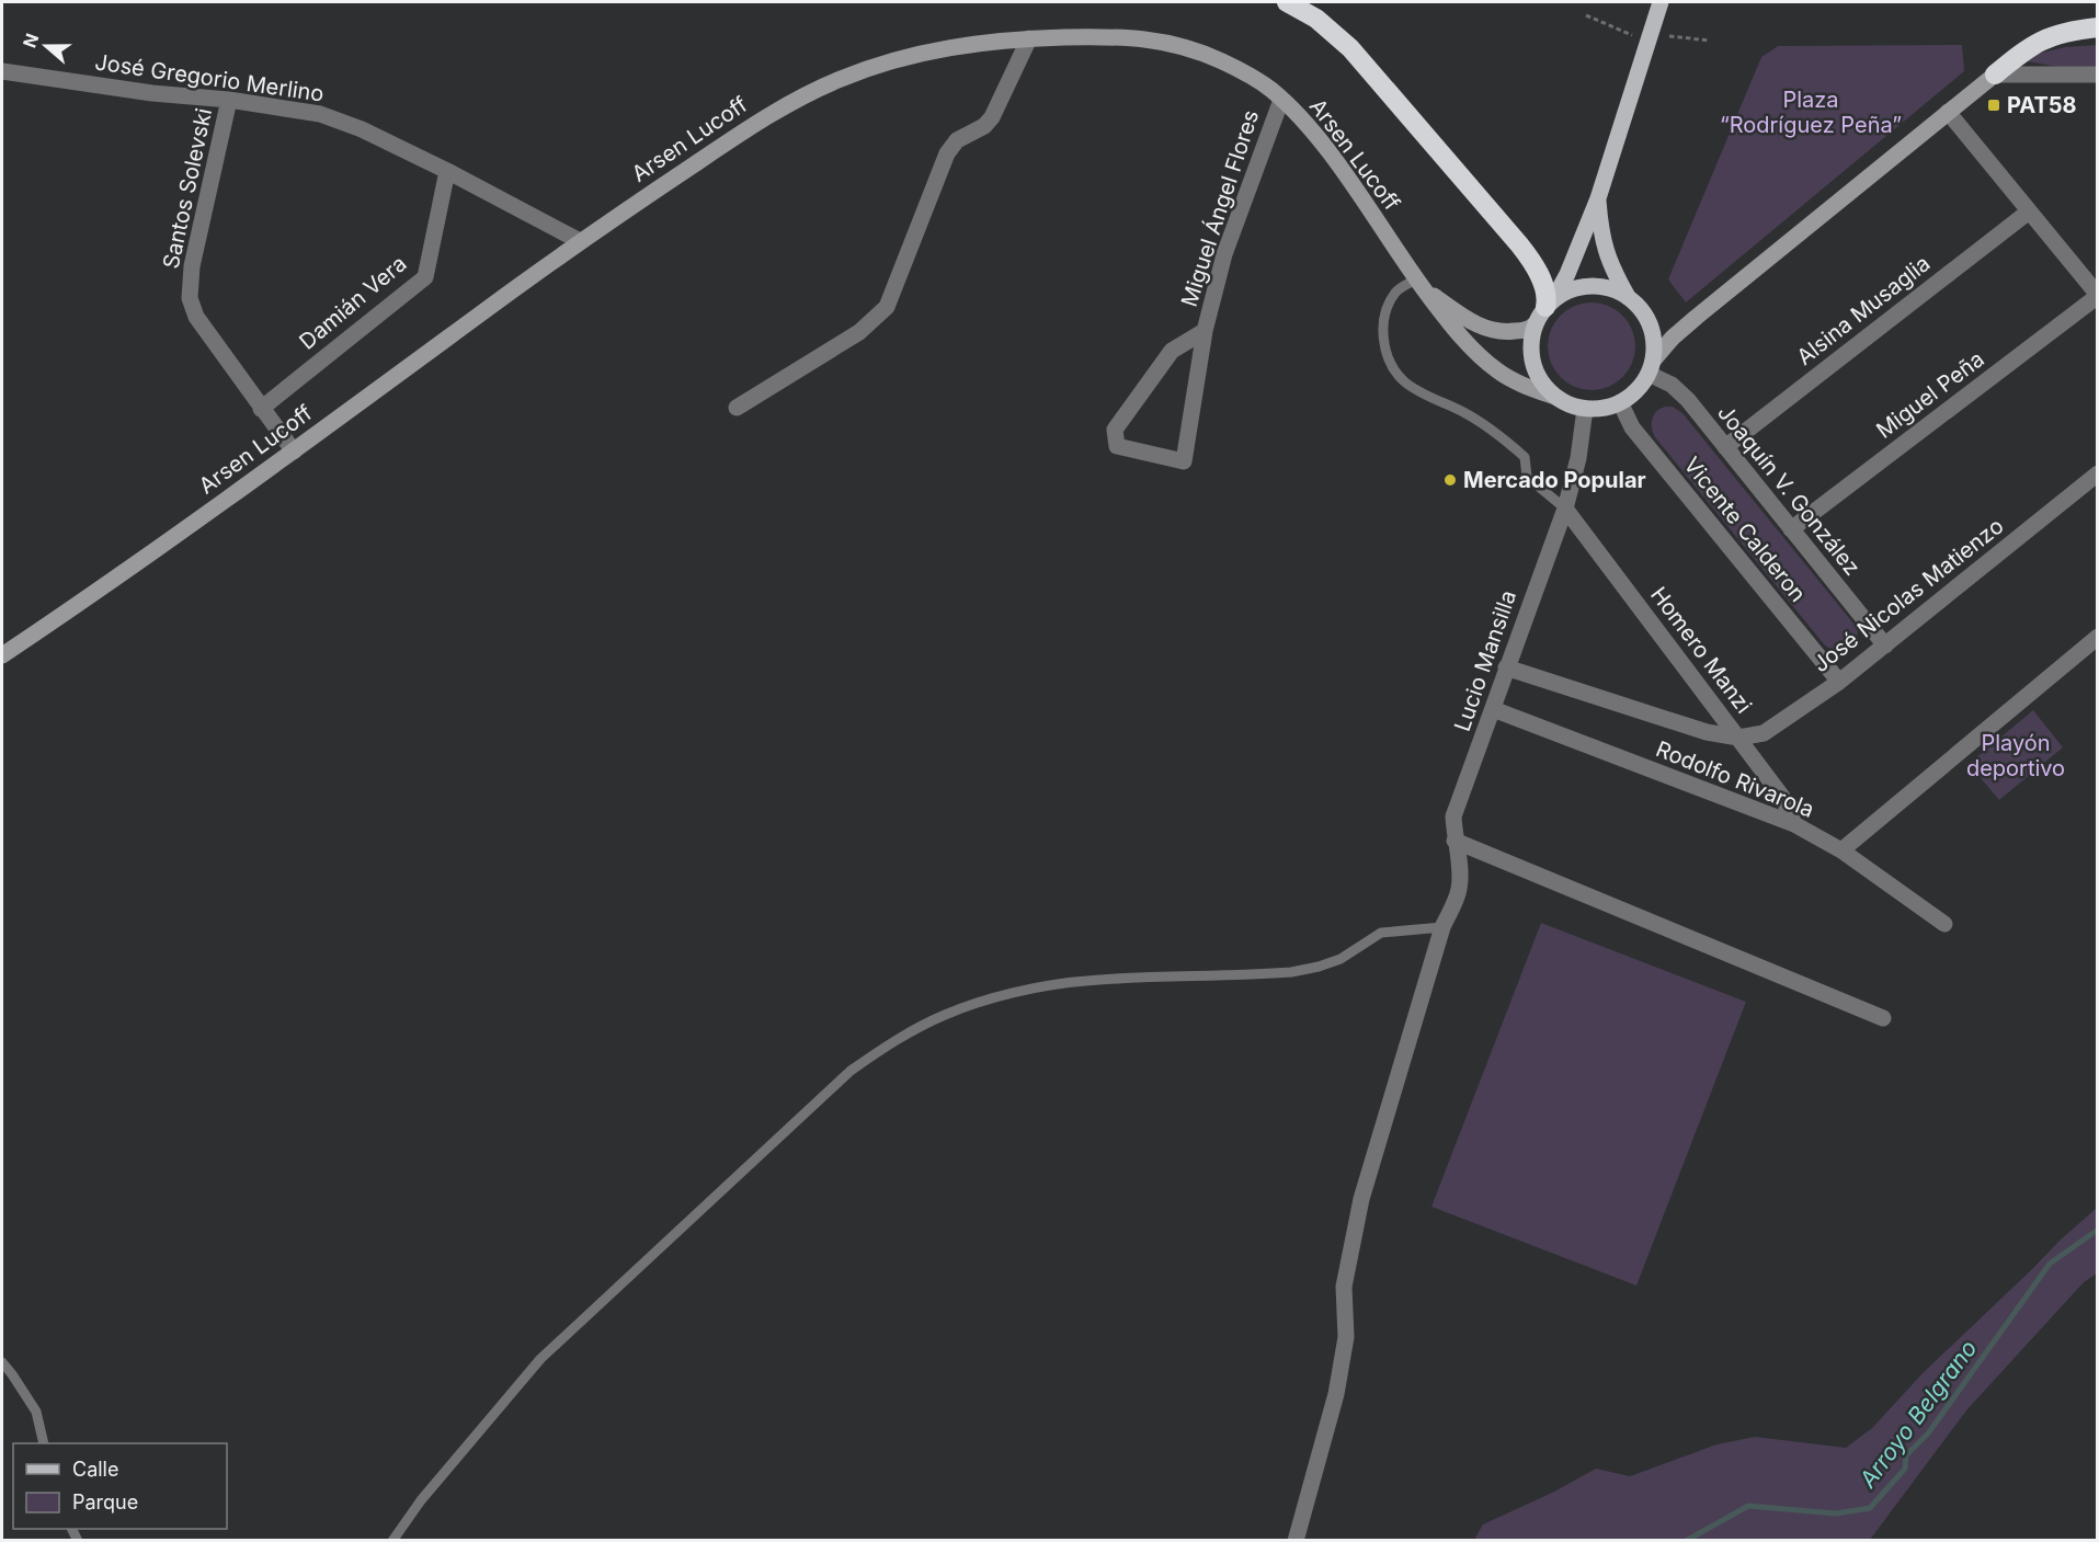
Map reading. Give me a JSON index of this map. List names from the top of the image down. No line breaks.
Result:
{"streets":{"street":["José Gregorio Merlino","Arsen Lucoff","Santos Solevski","Miguel Ángel Flores","Damián Vera","Alsina Musaglia","Miguel Peña","Joaquín V. González","Vicente Calderon","José Nicolas Matienzo","Homero Manzi","Lucio Mansilla","Rodolfo Rivarola"]},"crossings":[["José Gregorio Merlino","Arsen Lucoff"],["José Gregorio Merlino","Santos Solevski"],["José Gregorio Merlino","Damián Vera"],["Arsen Lucoff","Santos Solevski"],["Arsen Lucoff","Miguel Ángel Flores"],["Arsen Lucoff","Joaquín V. González"],["Arsen Lucoff","Vicente Calderon"],["Arsen Lucoff","Lucio Mansilla"],["Santos Solevski","Damián Vera"],["Alsina Musaglia","Joaquín V. González"],["Miguel Peña","Joaquín V. González"],["Joaquín V. González","Vicente Calderon"],["Joaquín V. González","José Nicolas Matienzo"],["Joaquín V. González","Lucio Mansilla"],["Vicente Calderon","José Nicolas Matienzo"],["Vicente Calderon","Lucio Mansilla"],["José Nicolas Matienzo","Homero Manzi"],["José Nicolas Matienzo","Rodolfo Rivarola"],["Homero Manzi","Lucio Mansilla"],["Homero Manzi","Rodolfo Rivarola"],["Lucio Mansilla","Rodolfo Rivarola"]],"water":["Arroyo Belgrano"],"parks":["Plaza “Rodríguez Peña”","Playón deportivo"],"places":{"transit":["PAT58"],"other":["Mercado Popular"]},"legend":["Calle","Parque"],"north":"left"}
